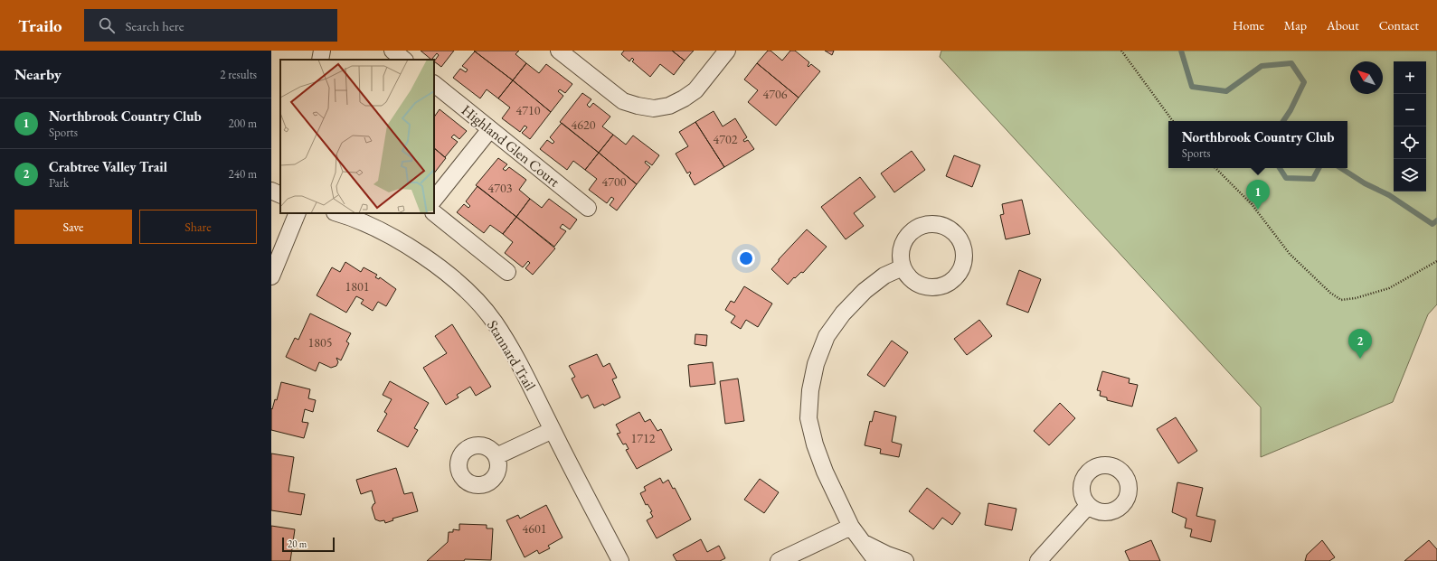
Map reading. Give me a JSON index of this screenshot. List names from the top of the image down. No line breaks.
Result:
{"streets":{"street":["Highland Glen Court","Stannard Trail"]},"house_numbers":["4706","4710","4620","4702","4700","4703","1801","1805","1712","4601"],"scale_bar":"20 m","north":"top left","page":{"header":"Trailo","search":"Search here","nav":["Home","Map","About","Contact"],"heading":["Nearby","2 results"],"map_buttons":["+","−"],"list":[{"mark":"1","name":"Northbrook Country Club","note":"Sports","value":"200 m"},{"mark":"2","name":"Crabtree Valley Trail","note":"Park","value":"240 m"}],"popup":["Northbrook Country Club","Sports"],"pins":["1","2"],"buttons":["Save","Share"],"scale":"20 m"}}
